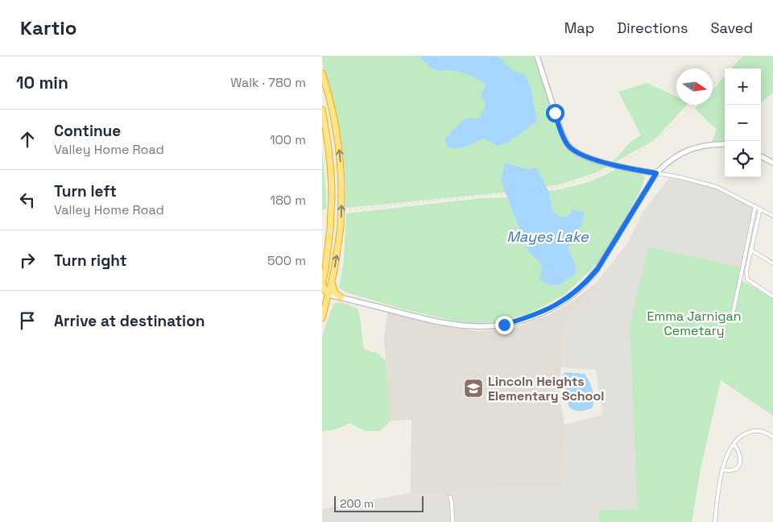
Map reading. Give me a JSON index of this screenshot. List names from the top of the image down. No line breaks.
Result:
{"water":["Mayes Lake"],"parks":["Emma Jarnigan Cemetary"],"places":{"school or university":["Lincoln Heights Elementary School"]},"scale_bar":"200 m","north":"right","page":{"header":"Kartio","nav":["Map","Directions","Saved"],"heading":["10 min","Walk · 780 m"],"map_buttons":["+","−"],"list":[["Continue","Valley Home Road","100 m"],["Turn left","Valley Home Road","180 m"],["Turn right","500 m"],"Arrive at destination"],"scale":"200 m"}}
